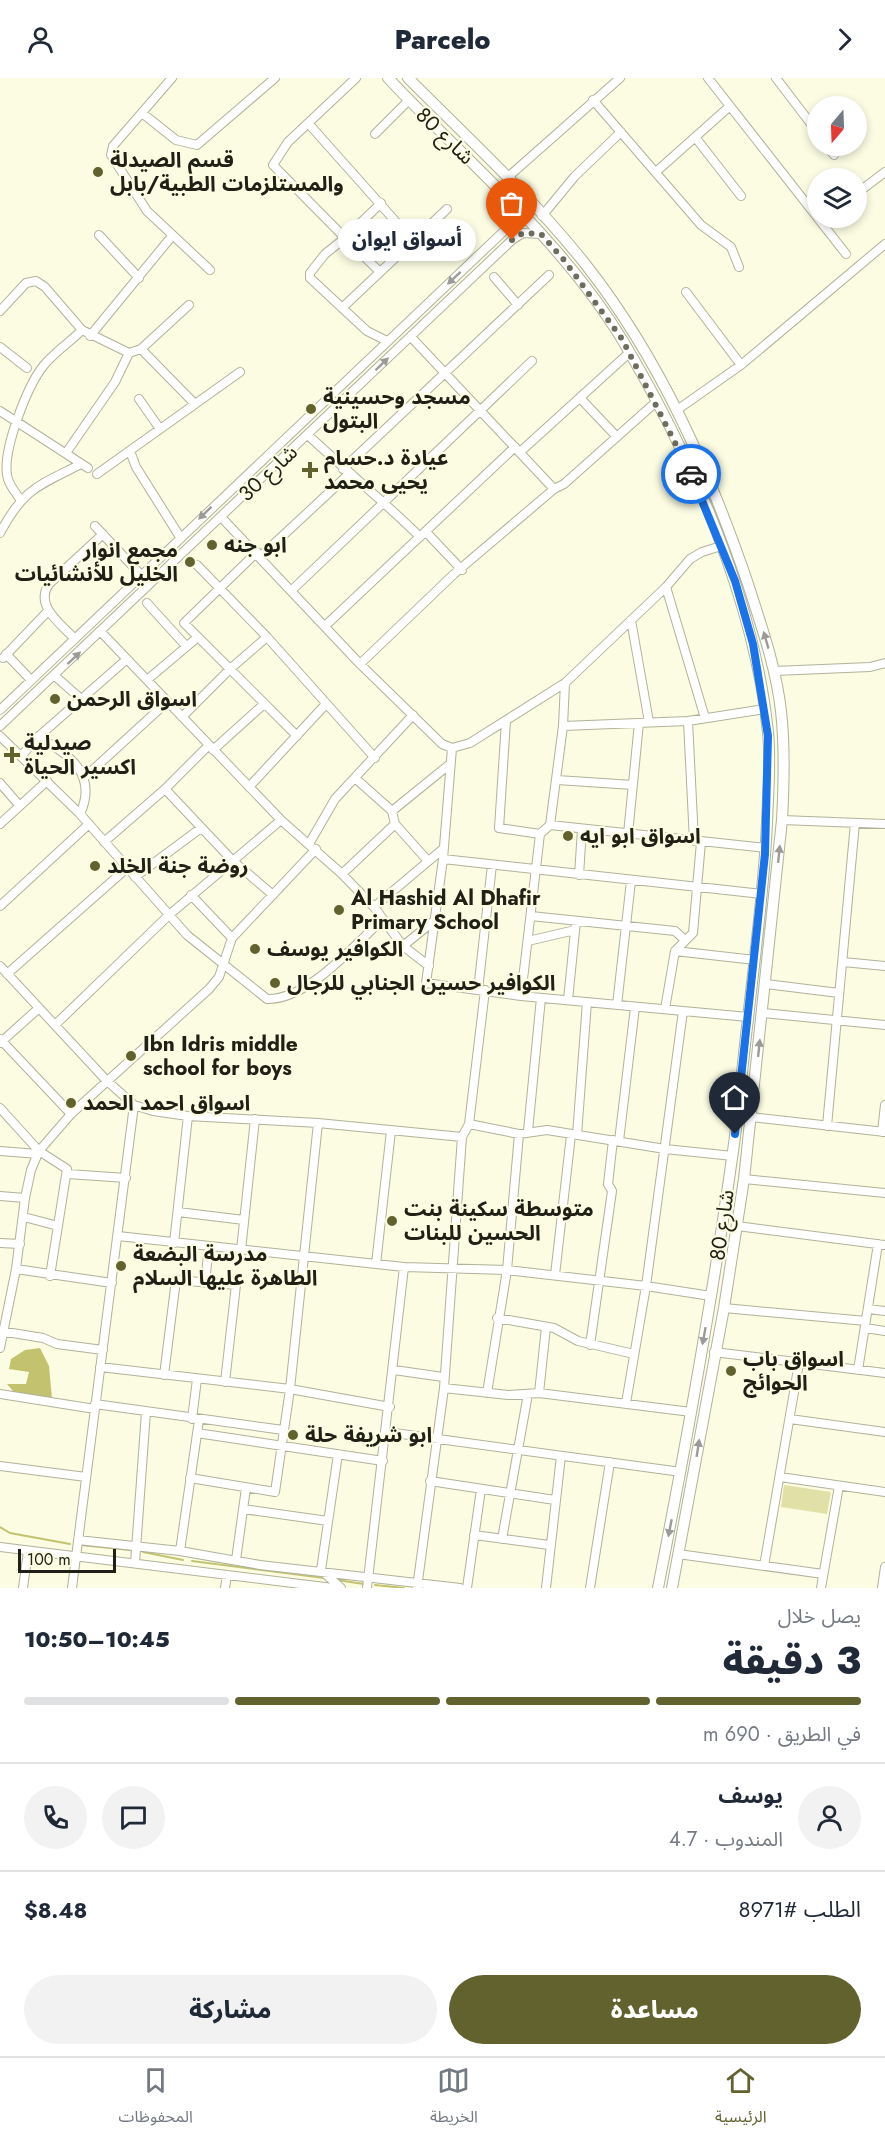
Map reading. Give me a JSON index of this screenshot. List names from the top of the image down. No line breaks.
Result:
{"streets":{"main road":["شارع 80"],"street":["شارع 30"]},"places":{"other":["قسم الصيدلة والمستلزمات الطبية/بابل","أسواق ايوان","مسجد وحسينية البتول","ابو جنه","مجمع انوار الخليل للأنشائيات","اسواق الرحمن","اسواق ابو ايه","روضة جنة الخلد","Al Hashid Al Dhafir Primary School","الكوافير يوسف","الكوافير حسين الجنابي للرجال","Ibn Idris middle school for boys","اسواق احمد الحمد","متوسطة سكينة بنت الحسين للبنات","مدرسة البضعة الطاهرة عليها السلام","اسواق باب الحوائج","ابو شريفة حلة"],"health":["عيادة د.حسام يحيى محمد","صيدلية اكسير الحياة"]},"scale_bar":"100 m","north":"bottom","page":{"header":"Parcelo","bubble":"أسواق ايوان","scale":"100 m","heading":["3 دقيقة","يصل خلال","10:45–10:50"],"panel":["يوسف","المندوب · 4.7","الطلب #8971","$8.48"],"bar":"في الطريق · 690 m","buttons":["مساعدة","مشاركة"],"tabs":["الرئيسية","الخريطة","المحفوظات"]}}
